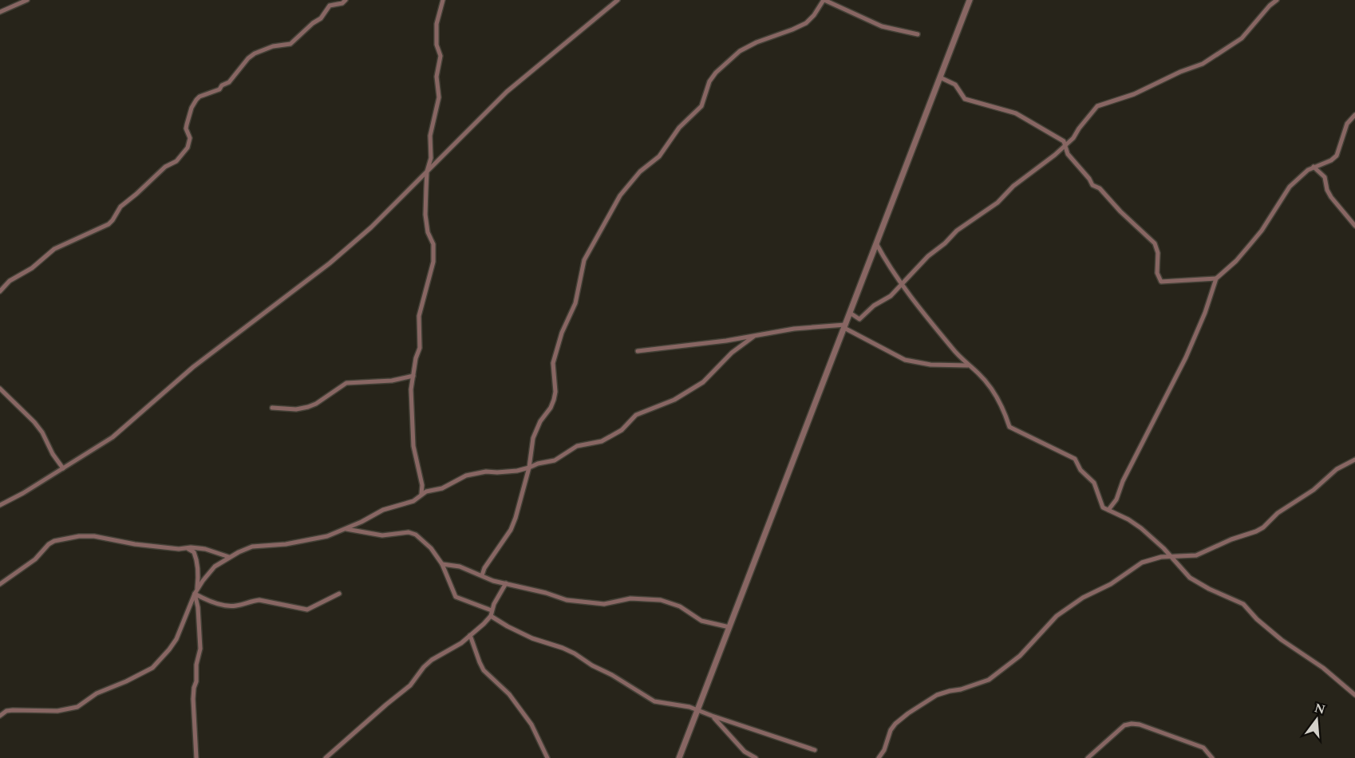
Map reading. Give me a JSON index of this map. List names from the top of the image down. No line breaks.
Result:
{"north":"top"}
